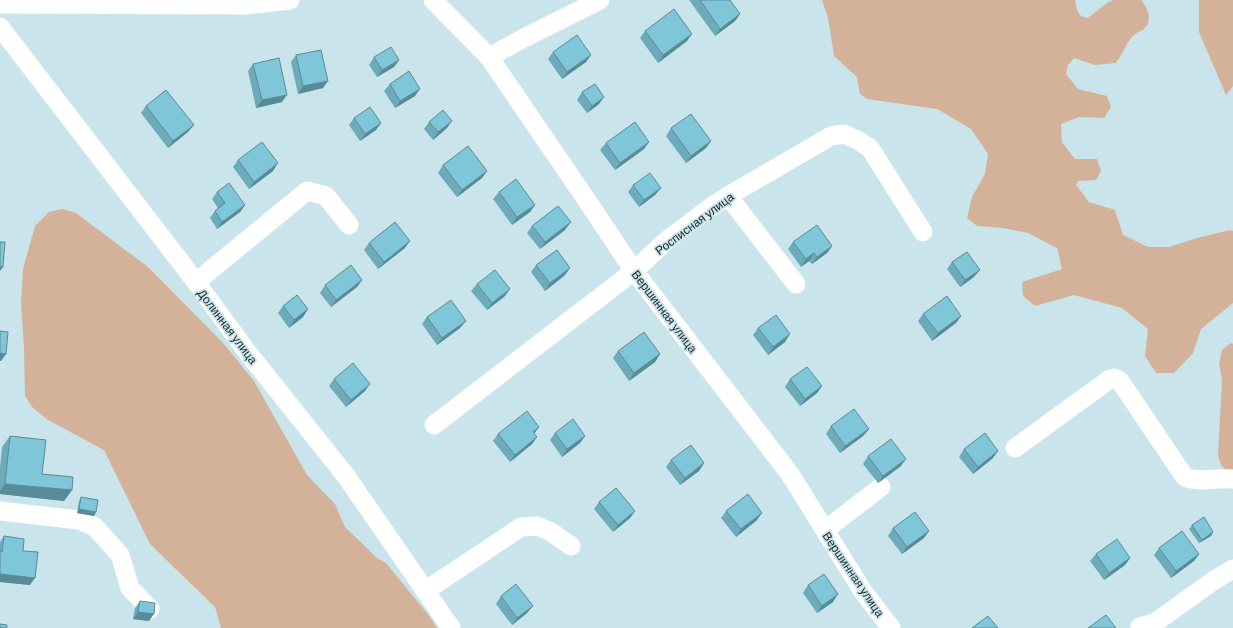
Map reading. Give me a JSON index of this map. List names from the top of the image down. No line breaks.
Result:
{"streets":{"street":["Росписная улица","Вершинная улица","Долинная улица"]},"crossings":[["Росписная улица","Вершинная улица"]]}
